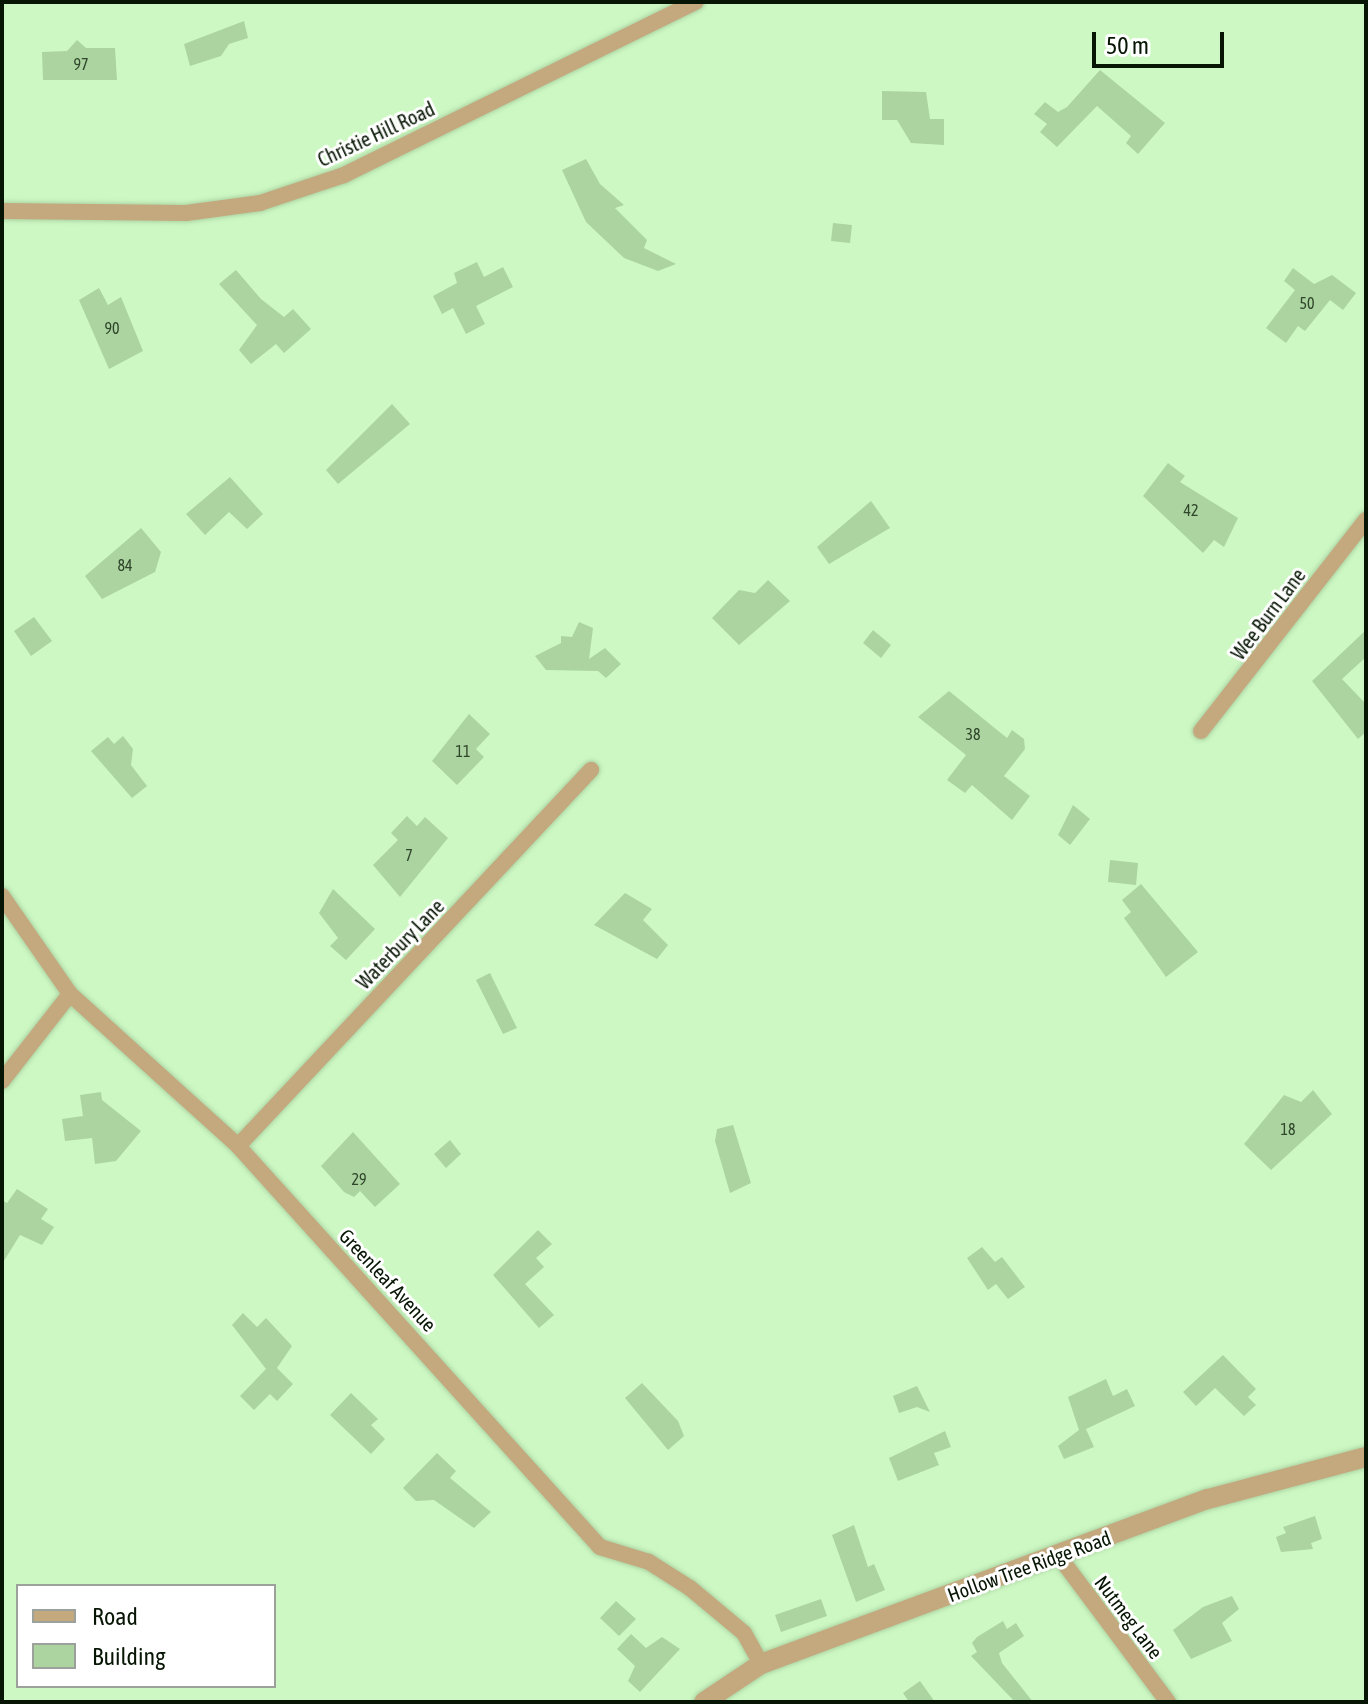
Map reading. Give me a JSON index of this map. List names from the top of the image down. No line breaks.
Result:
{"streets":{"street":["Christie Hill Road","Wee Burn Lane","Waterbury Lane","Greenleaf Avenue","Hollow Tree Ridge Road","Nutmeg Lane"]},"crossings":[["Waterbury Lane","Greenleaf Avenue"],["Greenleaf Avenue","Hollow Tree Ridge Road"],["Hollow Tree Ridge Road","Nutmeg Lane"]],"house_numbers":["97","50","90","42","84","38","11","7","18","29"],"legend":["Road","Building"],"scale_bar":"50 m"}
